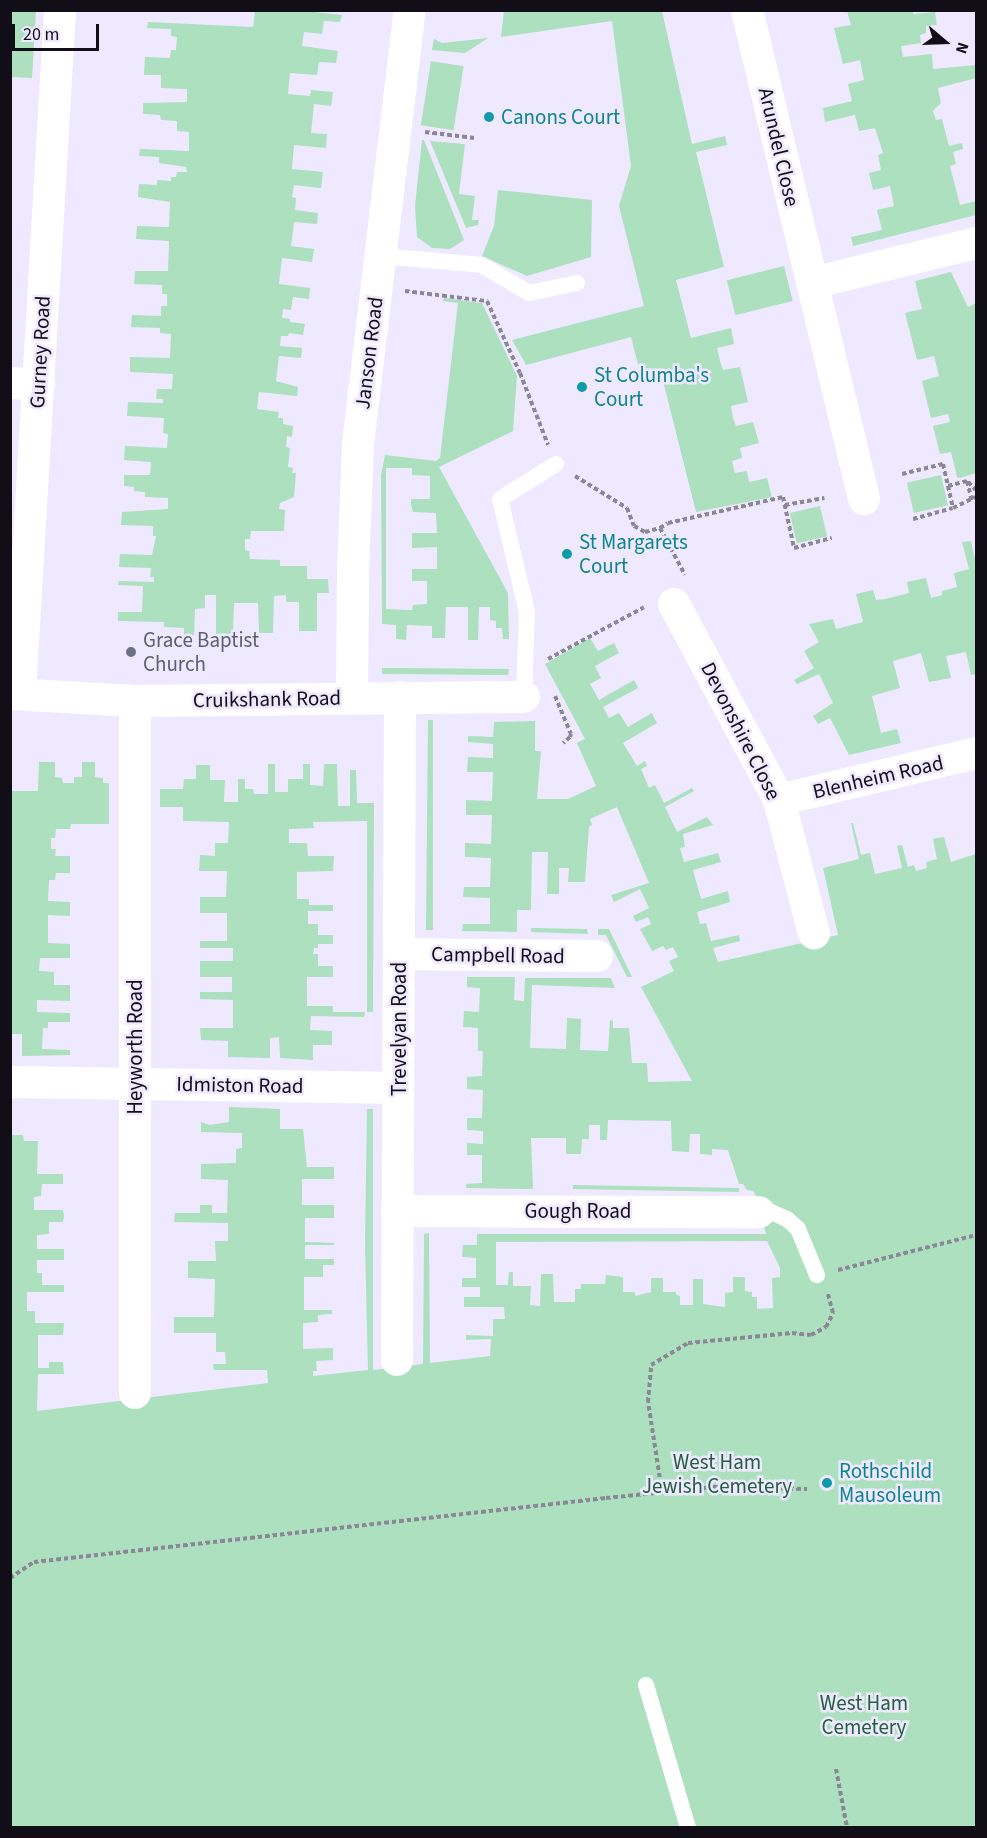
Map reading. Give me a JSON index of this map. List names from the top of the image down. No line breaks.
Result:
{"streets":{"street":["Arundel Close","Gurney Road","Janson Road","Cruikshank Road","Devonshire Close","Blenheim Road","Campbell Road","Trevelyan Road","Heyworth Road","Idmiston Road","Gough Road"]},"crossings":[["Gurney Road","Cruikshank Road"],["Janson Road","Cruikshank Road"],["Cruikshank Road","Trevelyan Road"],["Cruikshank Road","Heyworth Road"],["Devonshire Close","Blenheim Road"],["Campbell Road","Trevelyan Road"],["Trevelyan Road","Idmiston Road"],["Trevelyan Road","Gough Road"],["Heyworth Road","Idmiston Road"]],"parks":["West Ham Jewish Cemetery","West Ham Cemetery"],"places":["Canons Court","St Columba's Court","St Margarets Court","Grace Baptist Church","Rothschild Mausoleum"],"scale_bar":"20 m","north":"right"}
